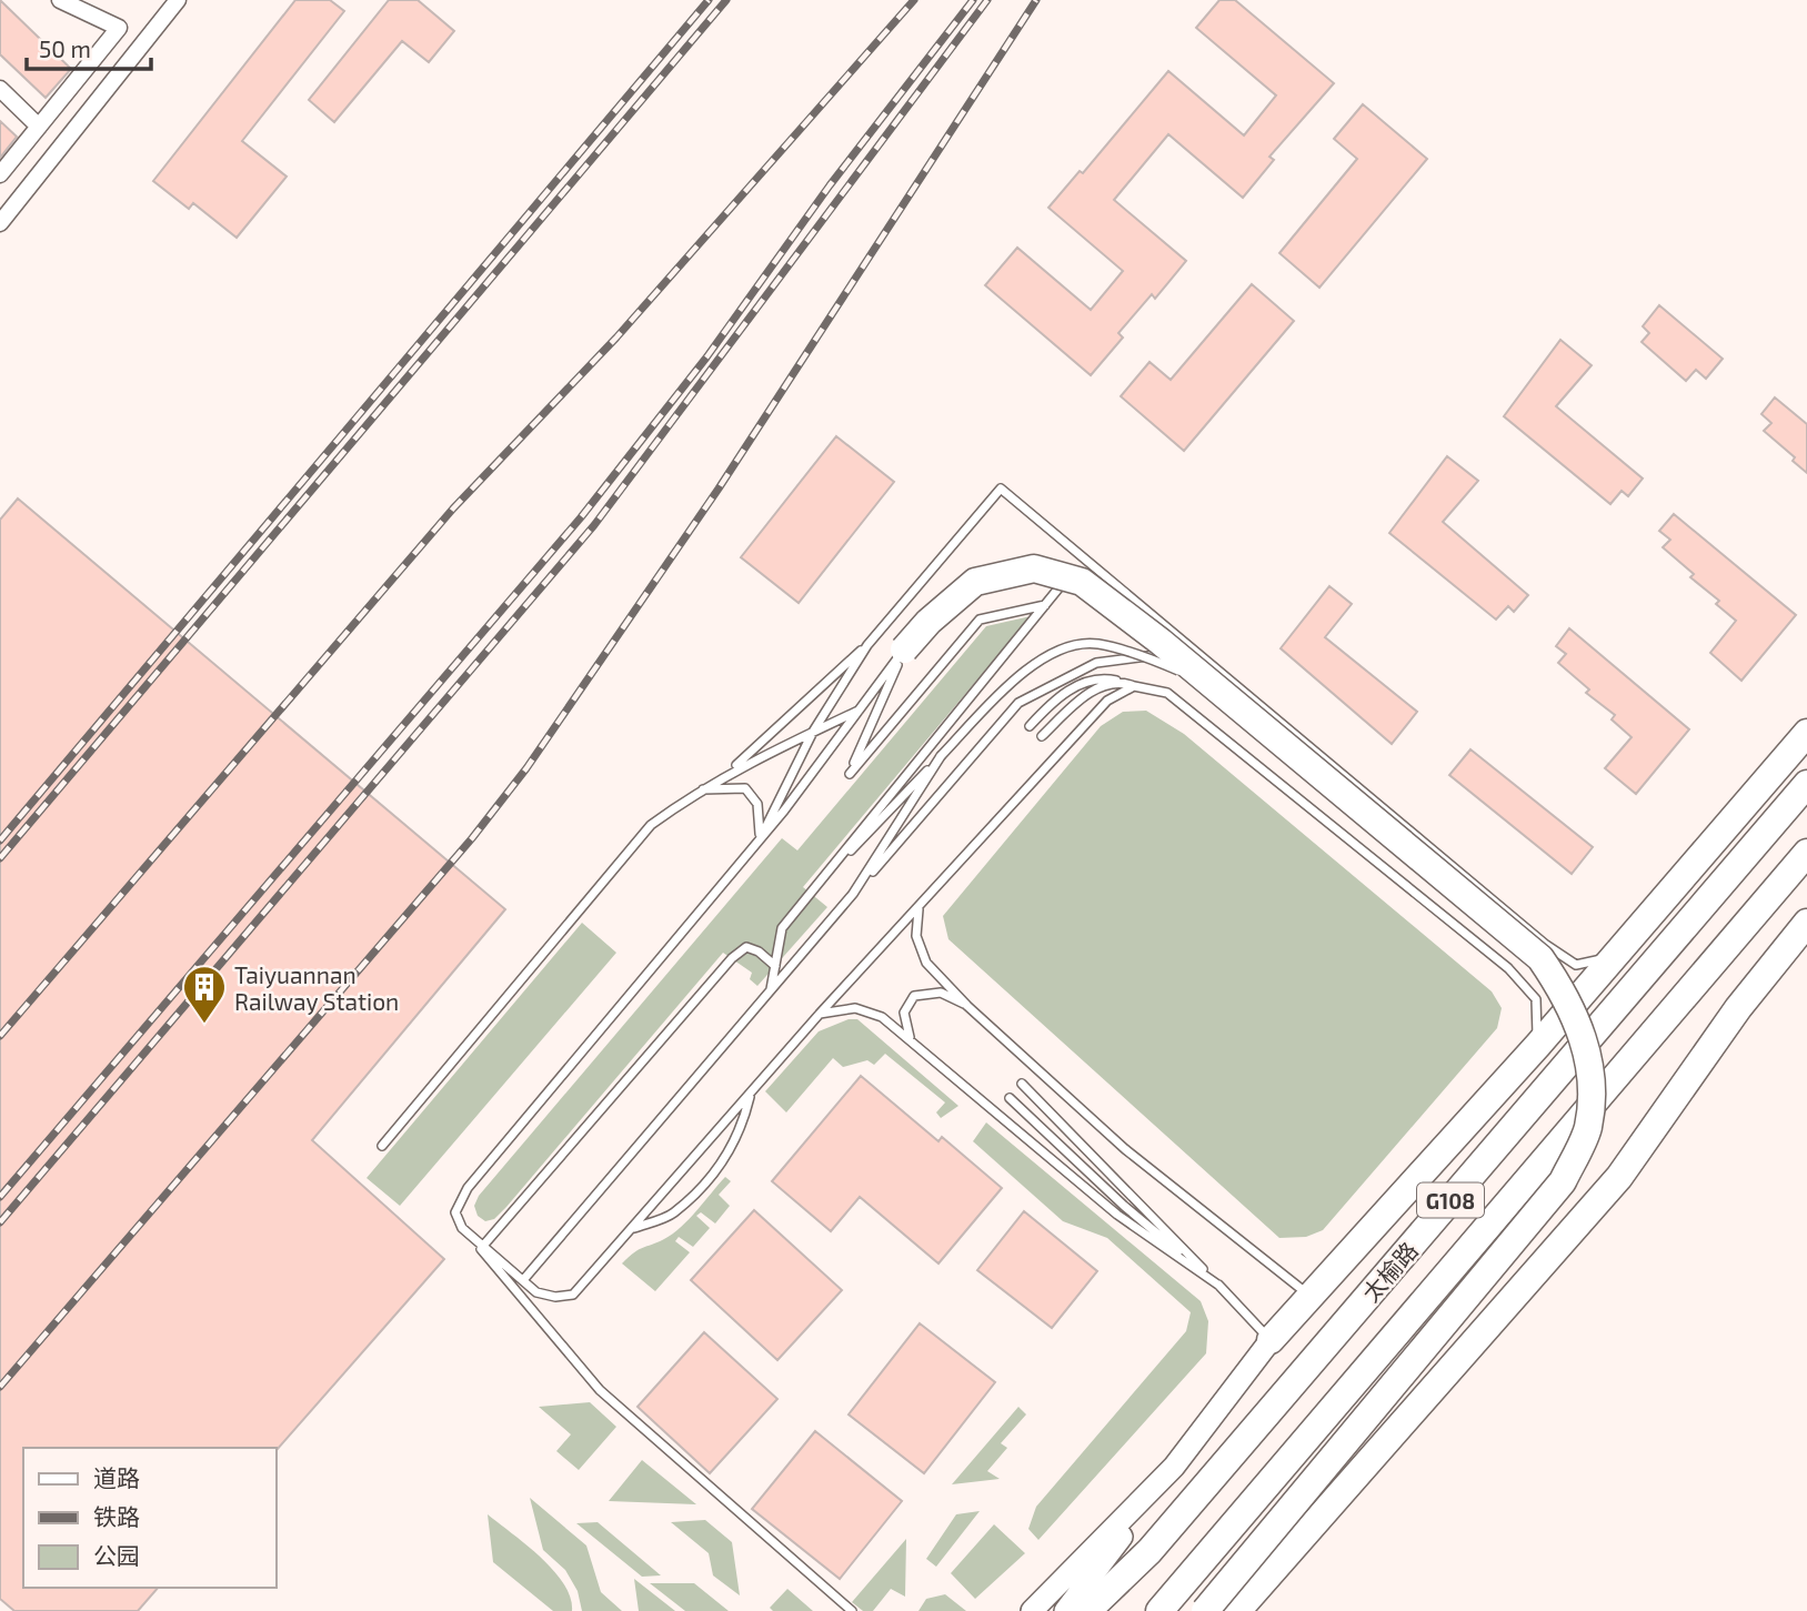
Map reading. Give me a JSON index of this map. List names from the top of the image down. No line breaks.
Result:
{"streets":{"highway":["G108","太榆路"]},"places":{"building":["Taiyuannan Railway Station"]},"legend":["道路","铁路","公园"],"scale_bar":"50 m"}
